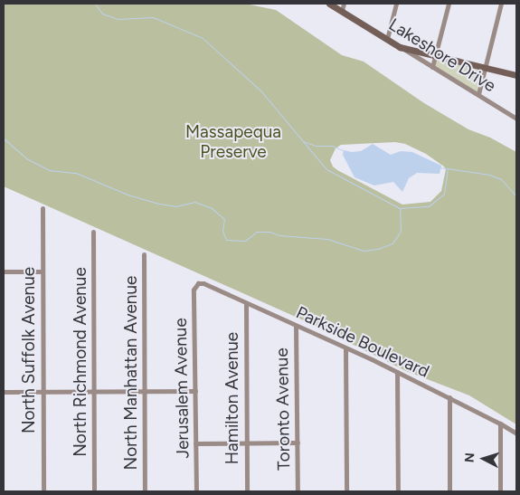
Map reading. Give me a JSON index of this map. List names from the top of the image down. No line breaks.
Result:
{"streets":{"street":["Lakeshore Drive","Parkside Boulevard","North Suffolk Avenue","North Richmond Avenue","North Manhattan Avenue","Jerusalem Avenue","Hamilton Avenue","Toronto Avenue"]},"crossings":[["Parkside Boulevard","Jerusalem Avenue"],["Parkside Boulevard","Hamilton Avenue"],["Parkside Boulevard","Toronto Avenue"]],"parks":["Massapequa Preserve"],"north":"left"}
